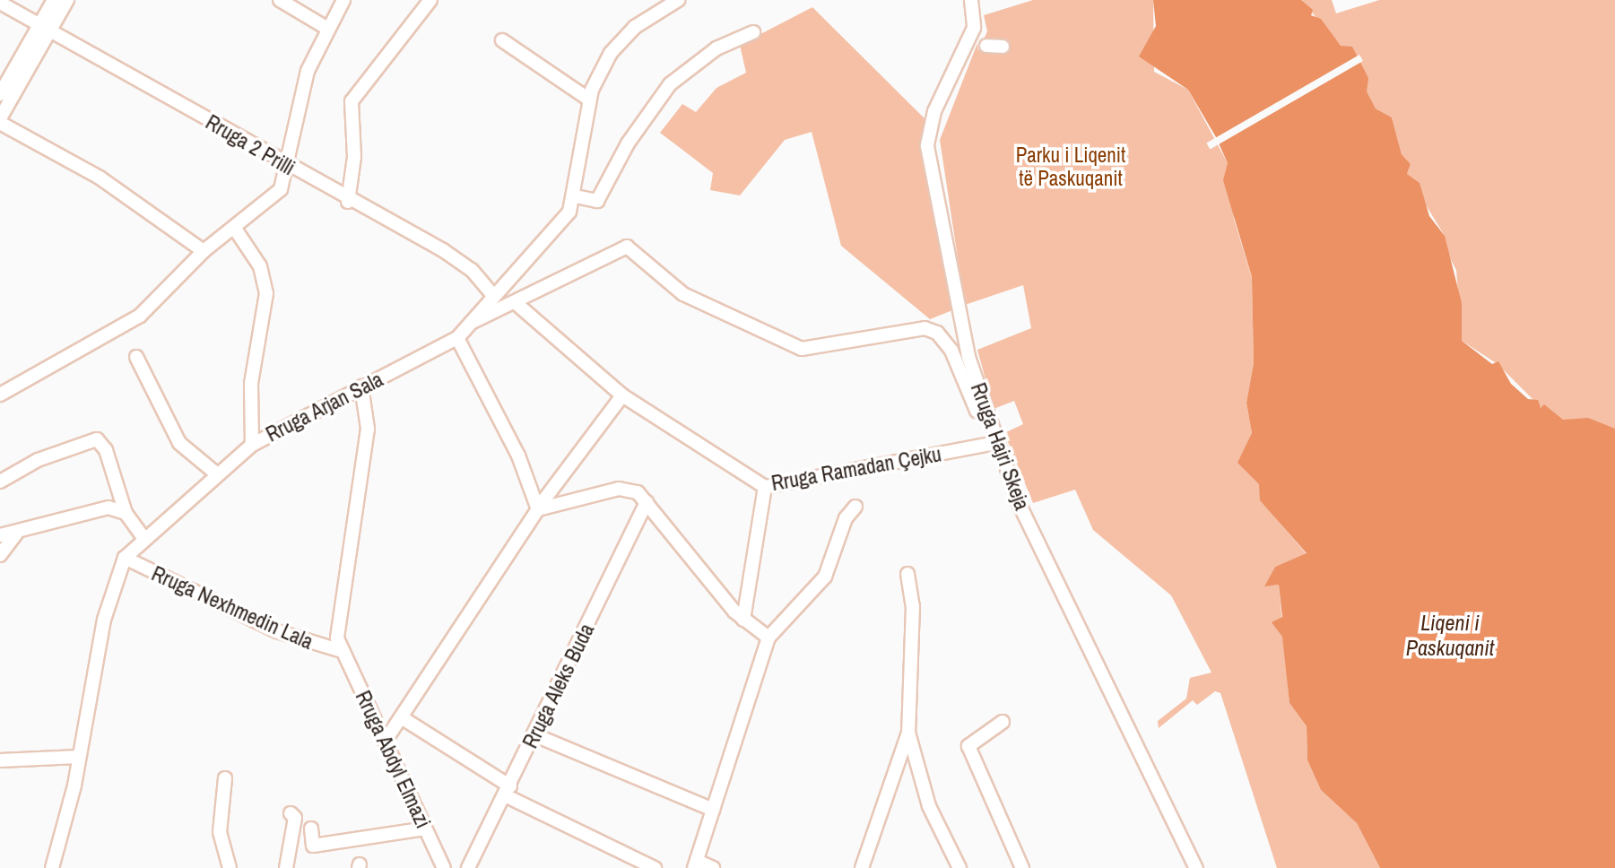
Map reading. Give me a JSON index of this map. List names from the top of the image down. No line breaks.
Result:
{"streets":{"street":["Rruga 2 Prilli","Rruga Arjan Sala","Rruga Hajri Skeja","Rruga Ramadan Çejku","Rruga Nexhmedin Lala","Rruga Aleks Buda","Rruga Abdyl Elmazi"]},"crossings":[["Rruga 2 Prilli","Rruga Arjan Sala"],["Rruga Arjan Sala","Rruga Nexhmedin Lala"],["Rruga Arjan Sala","Rruga Abdyl Elmazi"],["Rruga Hajri Skeja","Rruga Ramadan Çejku"],["Rruga Nexhmedin Lala","Rruga Abdyl Elmazi"]],"water":["Liqeni i Paskuqanit"],"parks":["Parku i Liqenit të Paskuqanit"]}
